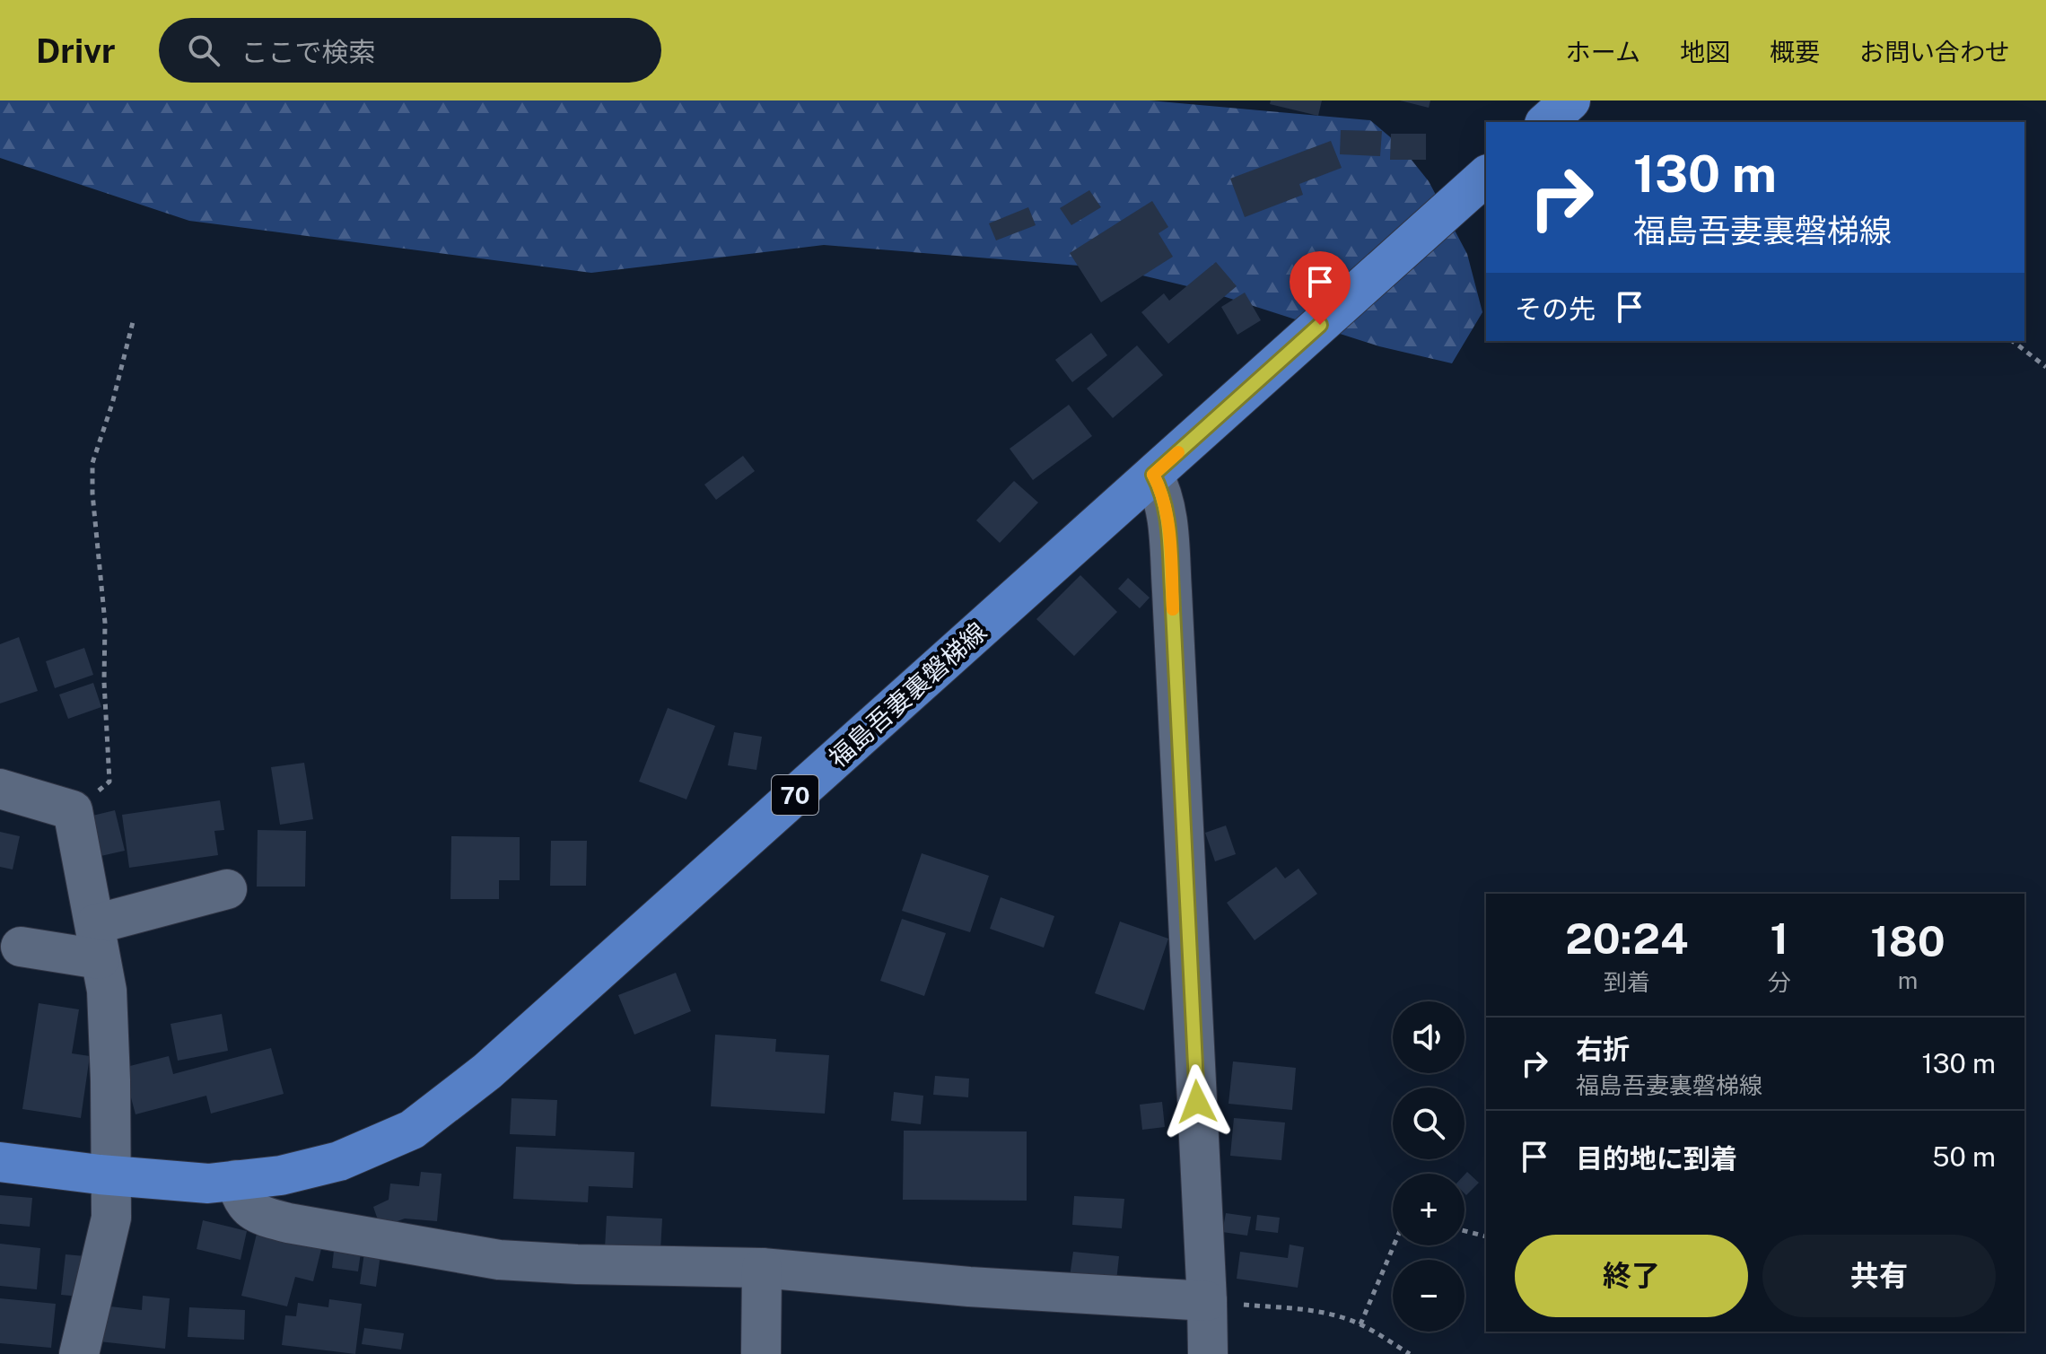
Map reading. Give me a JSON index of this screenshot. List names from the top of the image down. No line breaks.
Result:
{"streets":{"main road":["福島吾妻裏磐梯線","70"]},"page":{"header":"Drivr","search":"ここで検索","nav":["ホーム","地図","概要","お問い合わせ"],"turn":["130 m","福島吾妻裏磐梯線"],"then":"その先","eta":["20:24","到着","1","分","180","m"],"map_buttons":["+","−"],"list":[{"name":"右折","note":"福島吾妻裏磐梯線","value":"130 m"},{"name":"目的地に到着","value":"50 m"}],"buttons":["終了","共有"]}}
